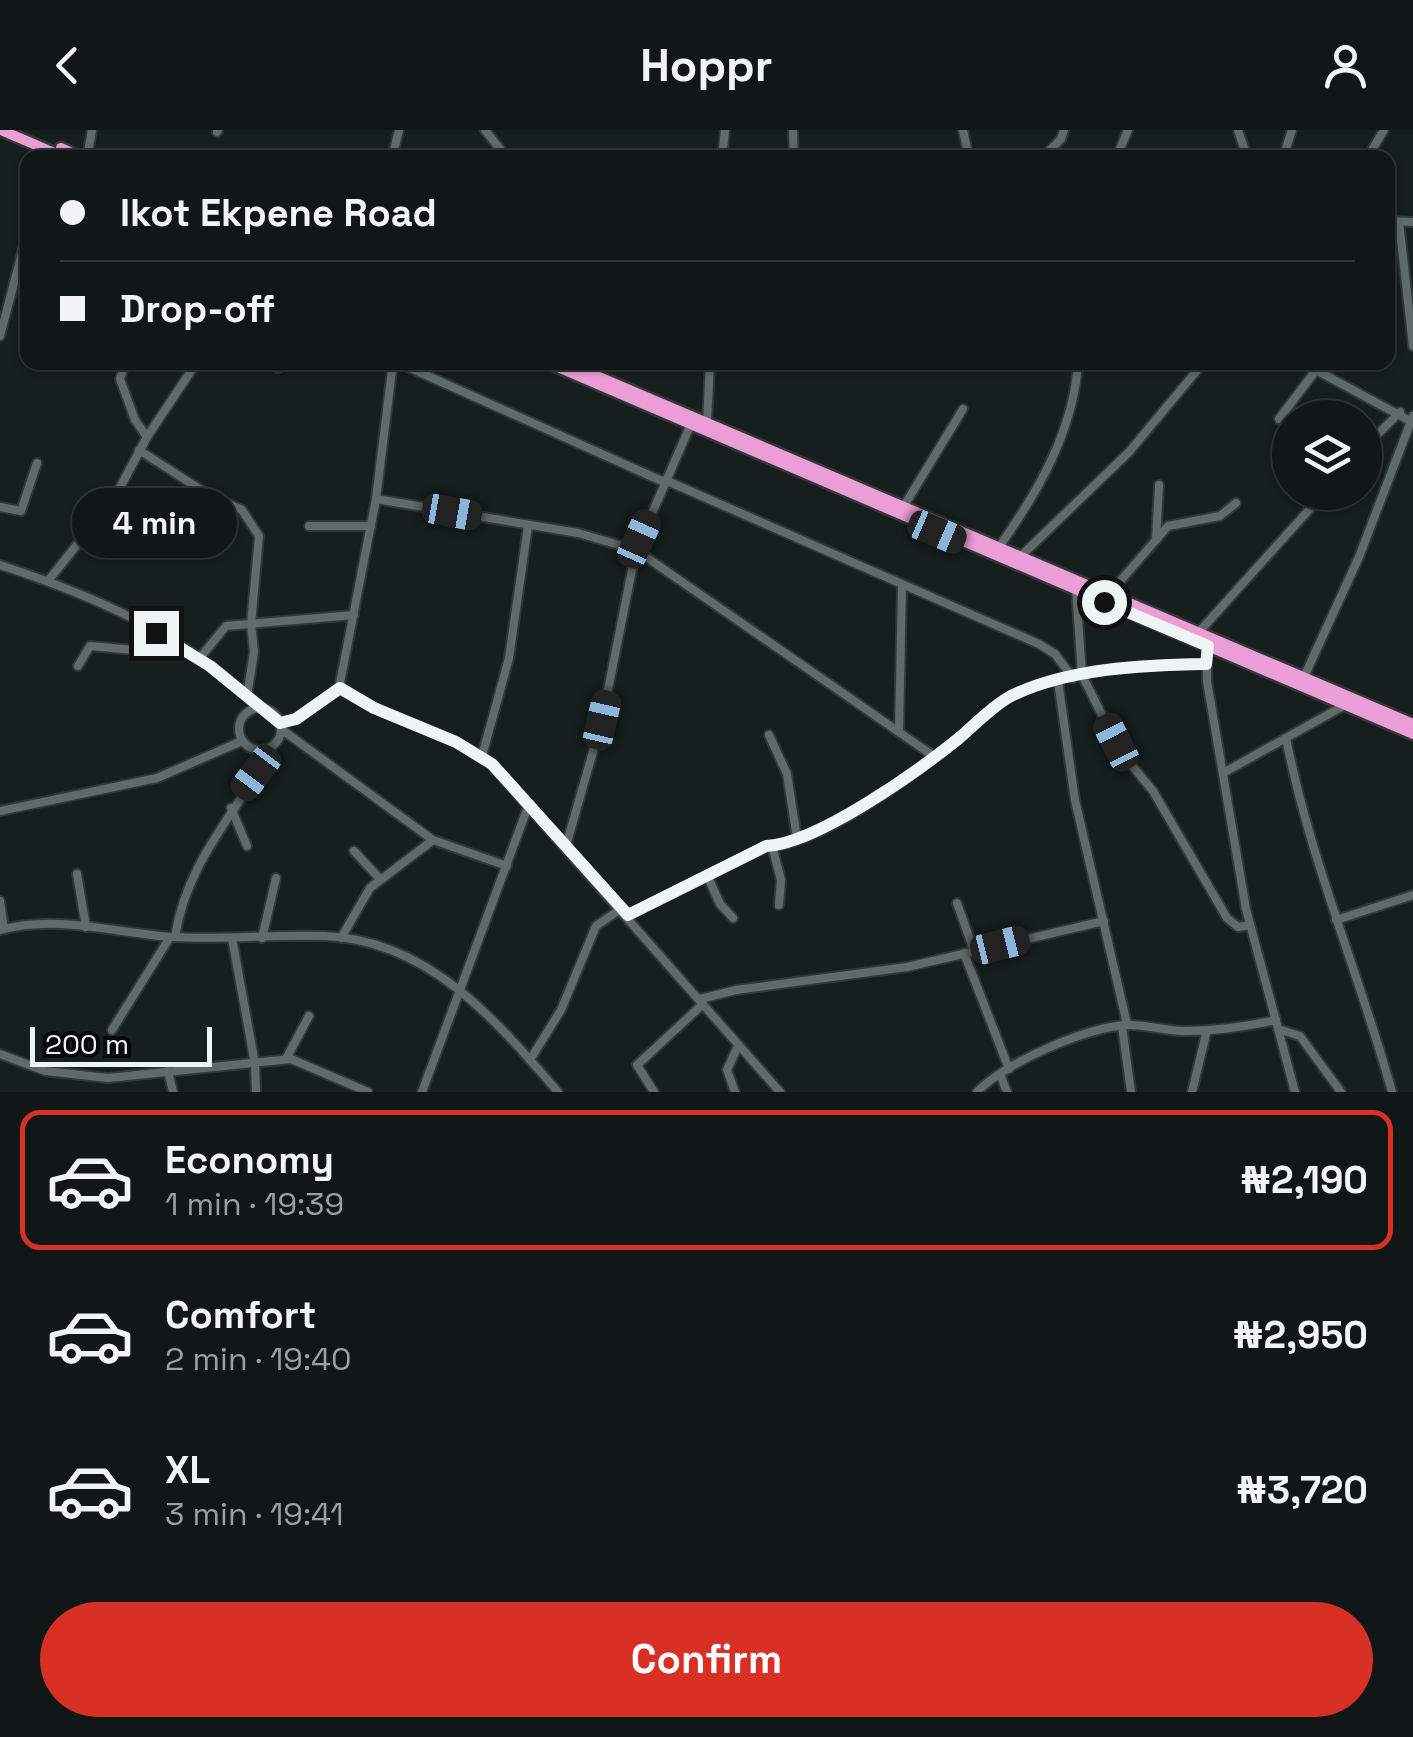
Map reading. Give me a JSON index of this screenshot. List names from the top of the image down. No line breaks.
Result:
{"scale_bar":"200 m","page":{"header":"Hoppr","banner":["Ikot Ekpene Road","Drop-off"],"bubble":"4 min","scale":"200 m","list":[{"name":"Economy","note":"1 min · 19:39","value":"₦2,190"},{"name":"Comfort","note":"2 min · 19:40","value":"₦2,950"},{"name":"XL","note":"3 min · 19:41","value":"₦3,720"}],"buttons":"Confirm"}}
